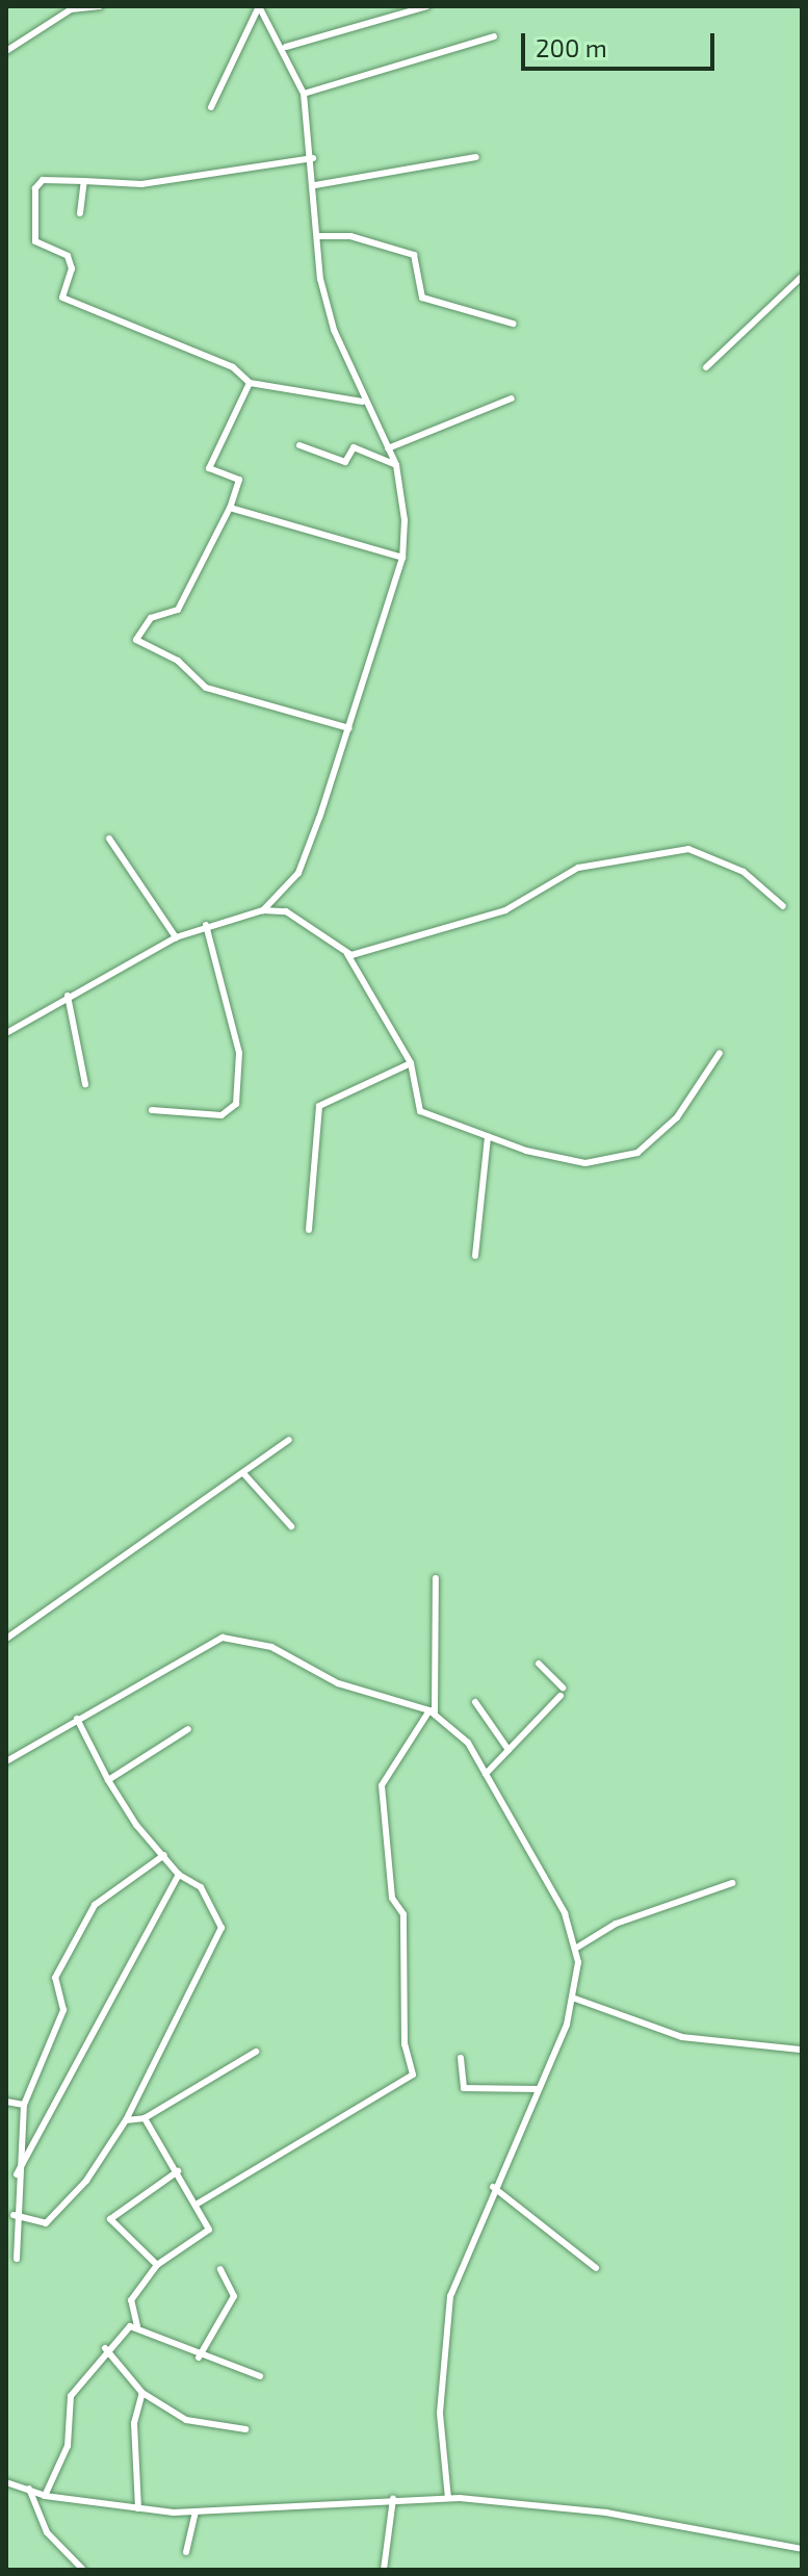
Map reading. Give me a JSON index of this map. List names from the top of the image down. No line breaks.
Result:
{"scale_bar":"200 m"}
